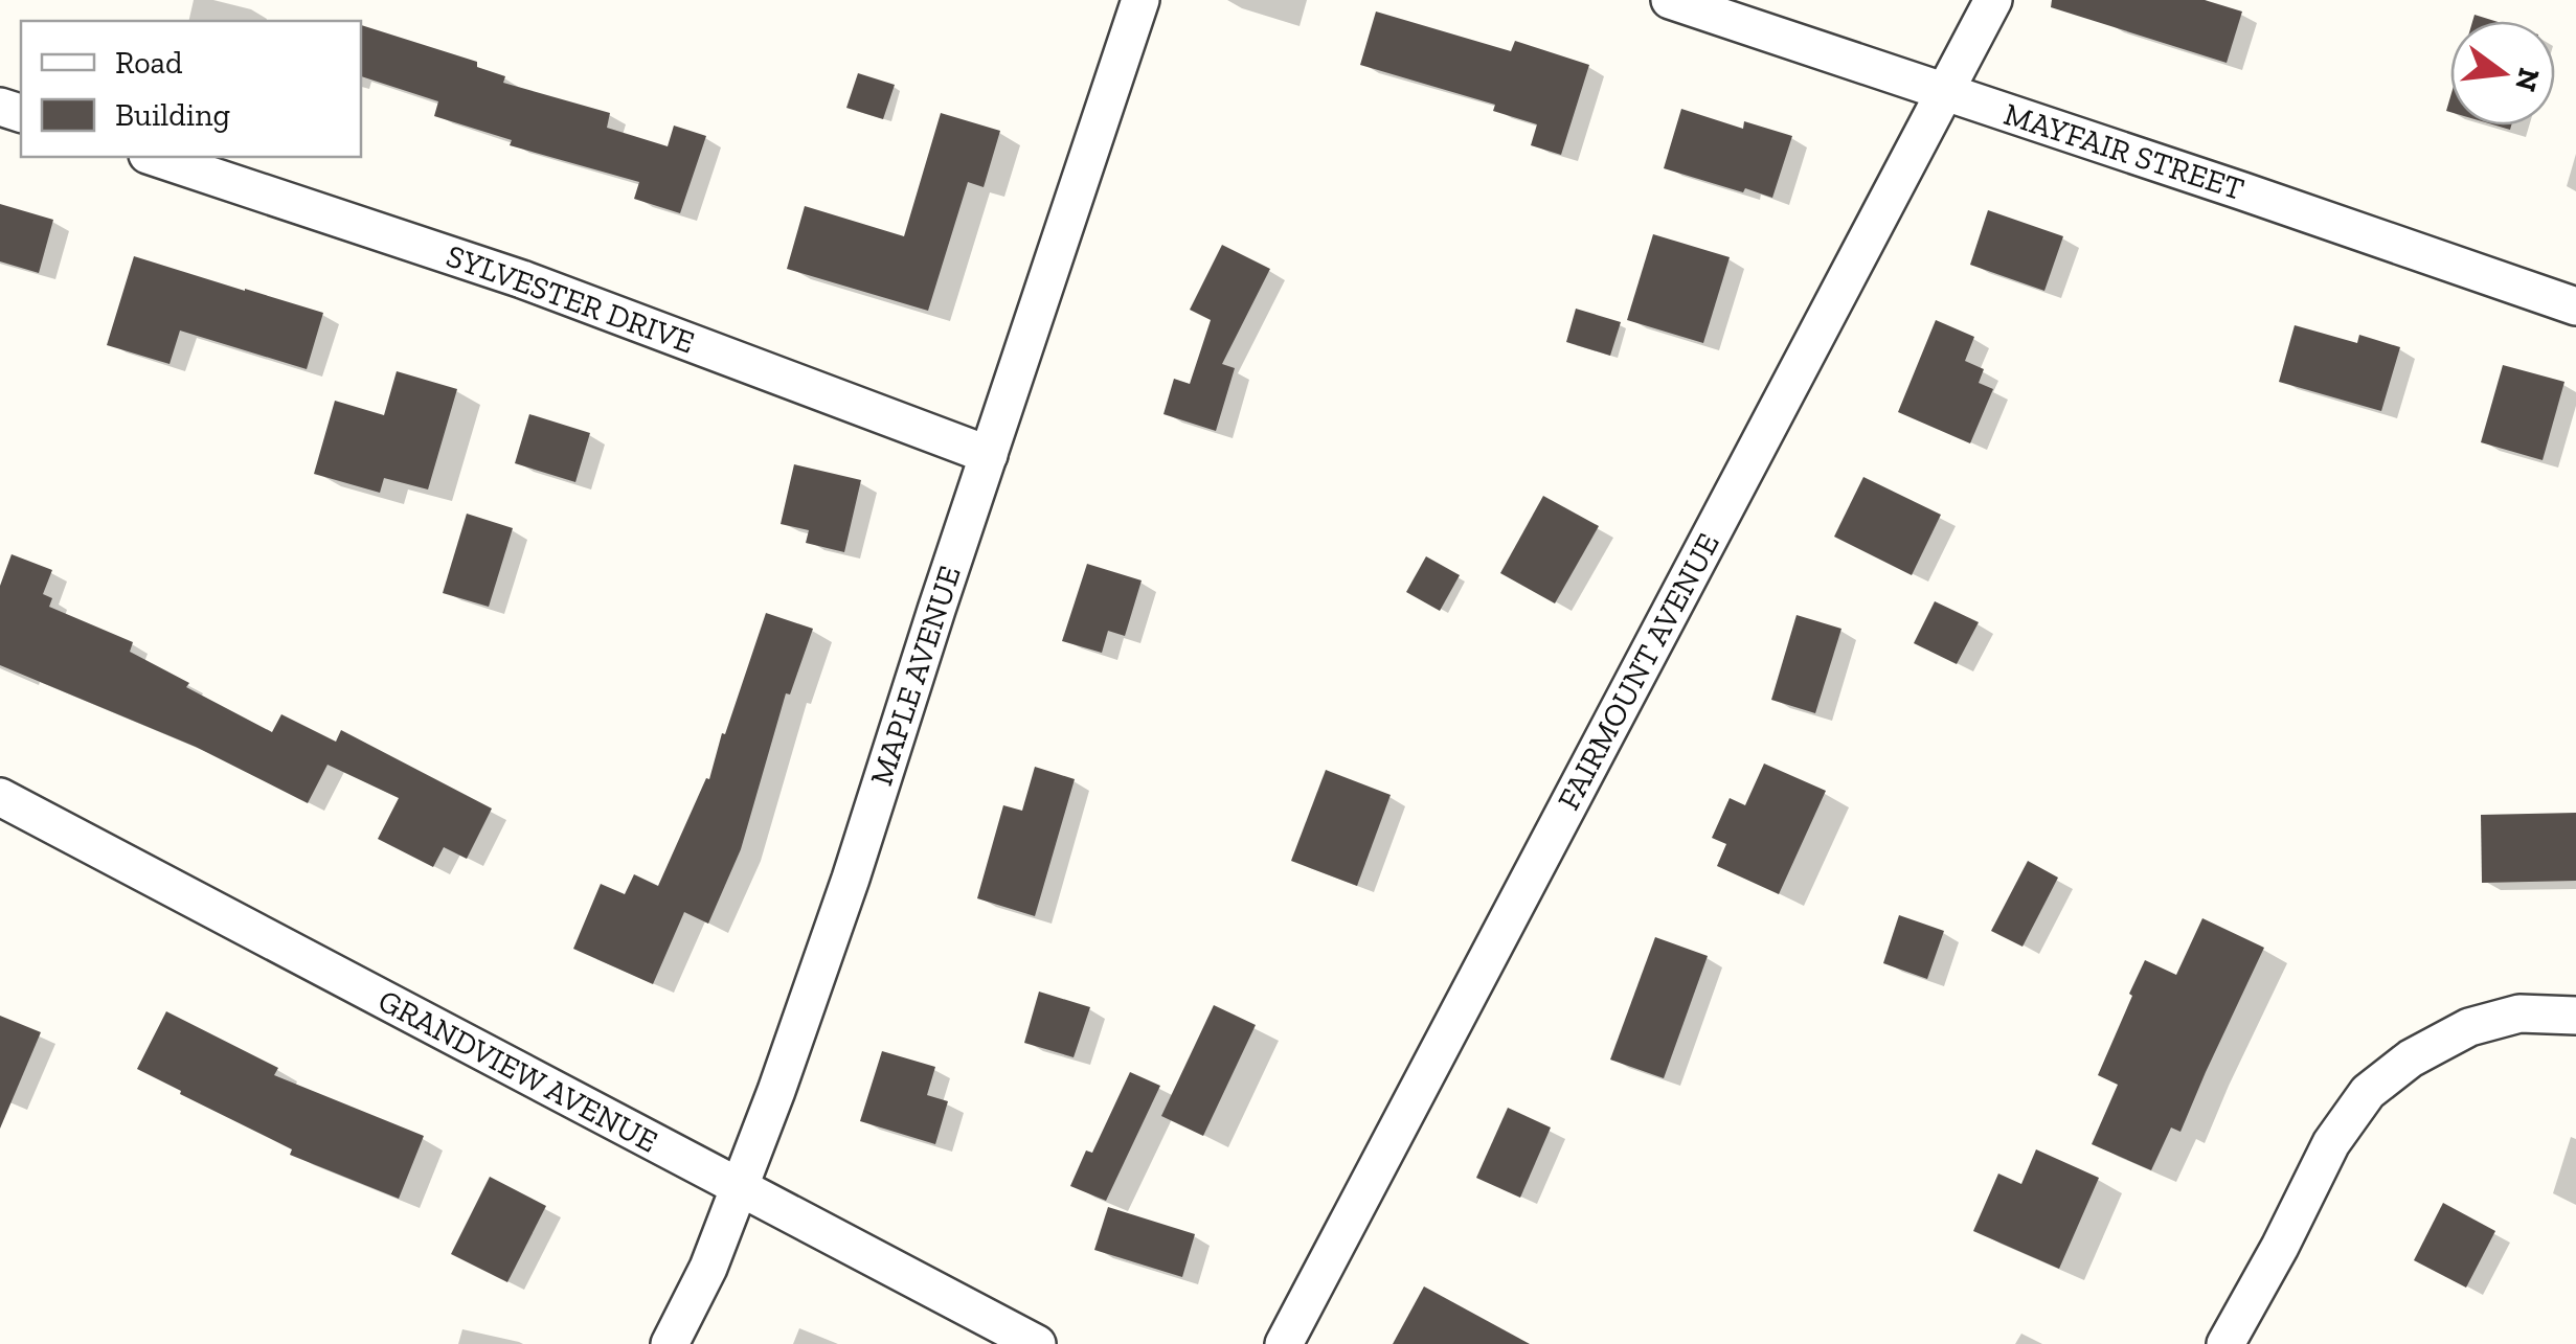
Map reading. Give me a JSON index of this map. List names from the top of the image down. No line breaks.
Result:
{"streets":{"street":["MAYFAIR STREET","SYLVESTER DRIVE","FAIRMOUNT AVENUE","MAPLE AVENUE","GRANDVIEW AVENUE"]},"crossings":[["MAYFAIR STREET","FAIRMOUNT AVENUE"],["SYLVESTER DRIVE","MAPLE AVENUE"],["MAPLE AVENUE","GRANDVIEW AVENUE"]],"legend":["Road","Building"],"north":"right"}
